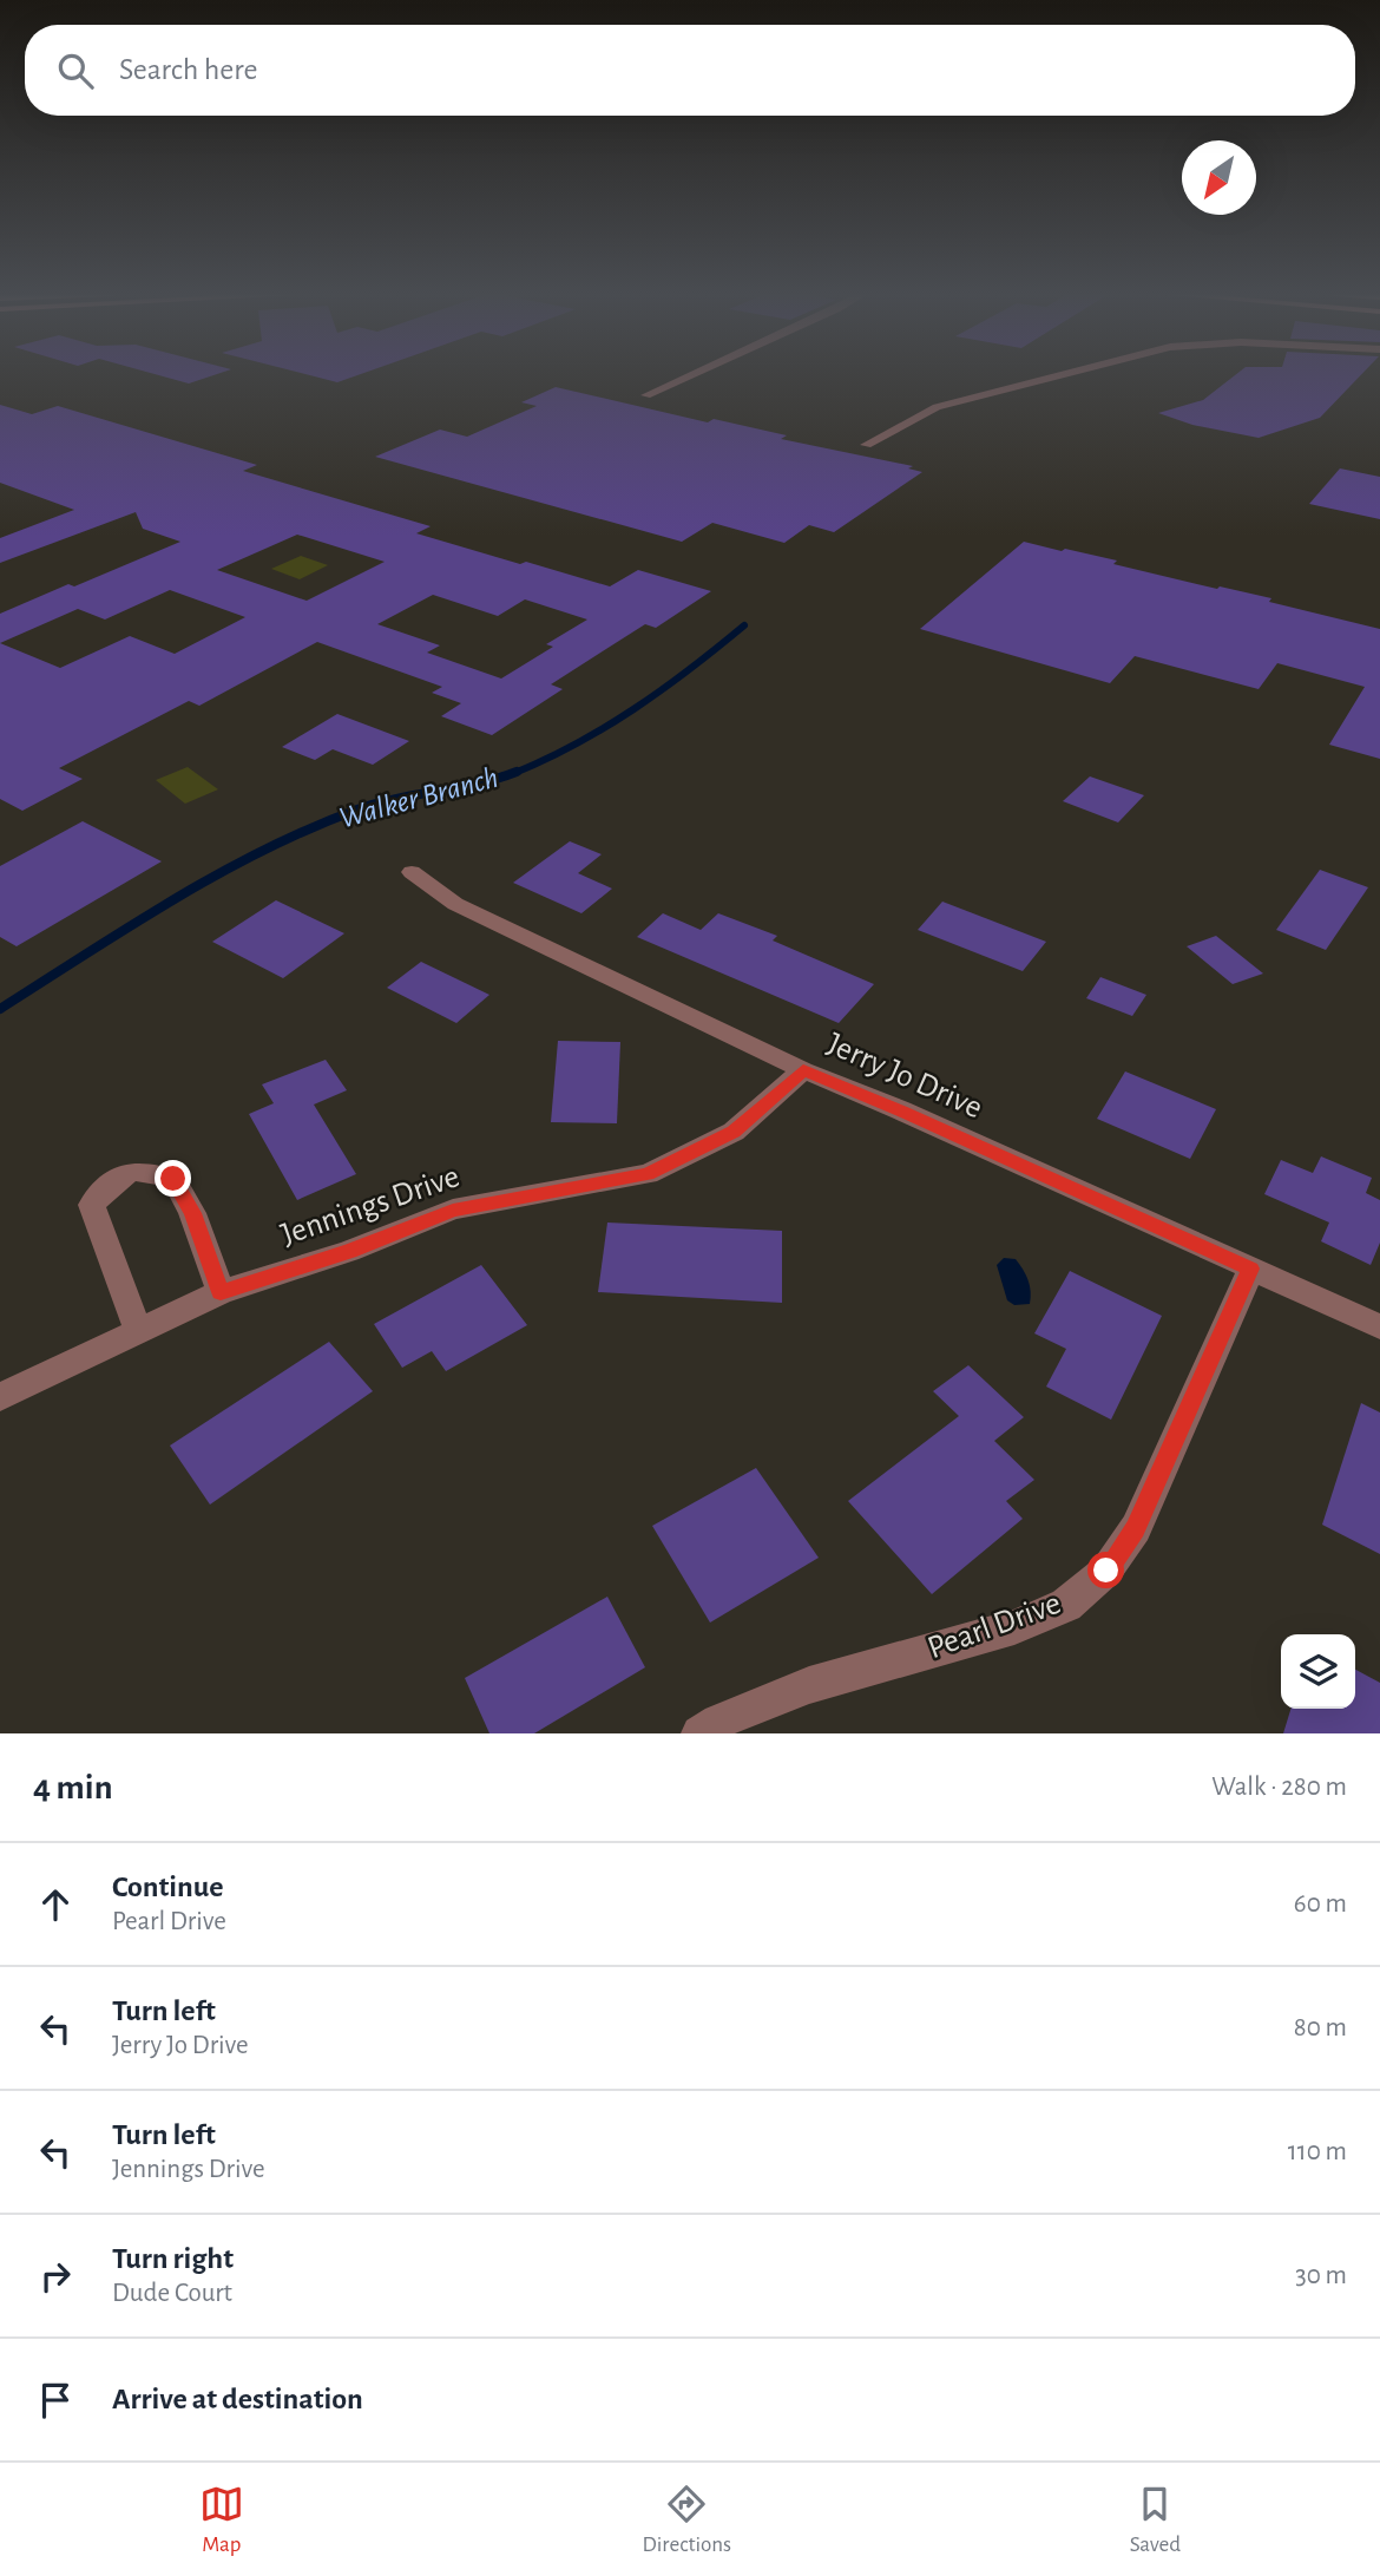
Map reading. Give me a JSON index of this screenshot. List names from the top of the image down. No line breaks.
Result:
{"streets":{"street":["Jerry Jo Drive","Jennings Drive","Pearl Drive"]},"crossings":[["Jerry Jo Drive","Jennings Drive"],["Jerry Jo Drive","Pearl Drive"]],"water":["Walker Branch"],"north":"bottom left","page":{"search":"Search here","heading":["4 min","Walk · 280 m"],"list":[["Continue","Pearl Drive","60 m"],["Turn left","Jerry Jo Drive","80 m"],["Turn left","Jennings Drive","110 m"],["Turn right","Dude Court","30 m"],"Arrive at destination"],"nav":["Map","Directions","Saved"]}}
